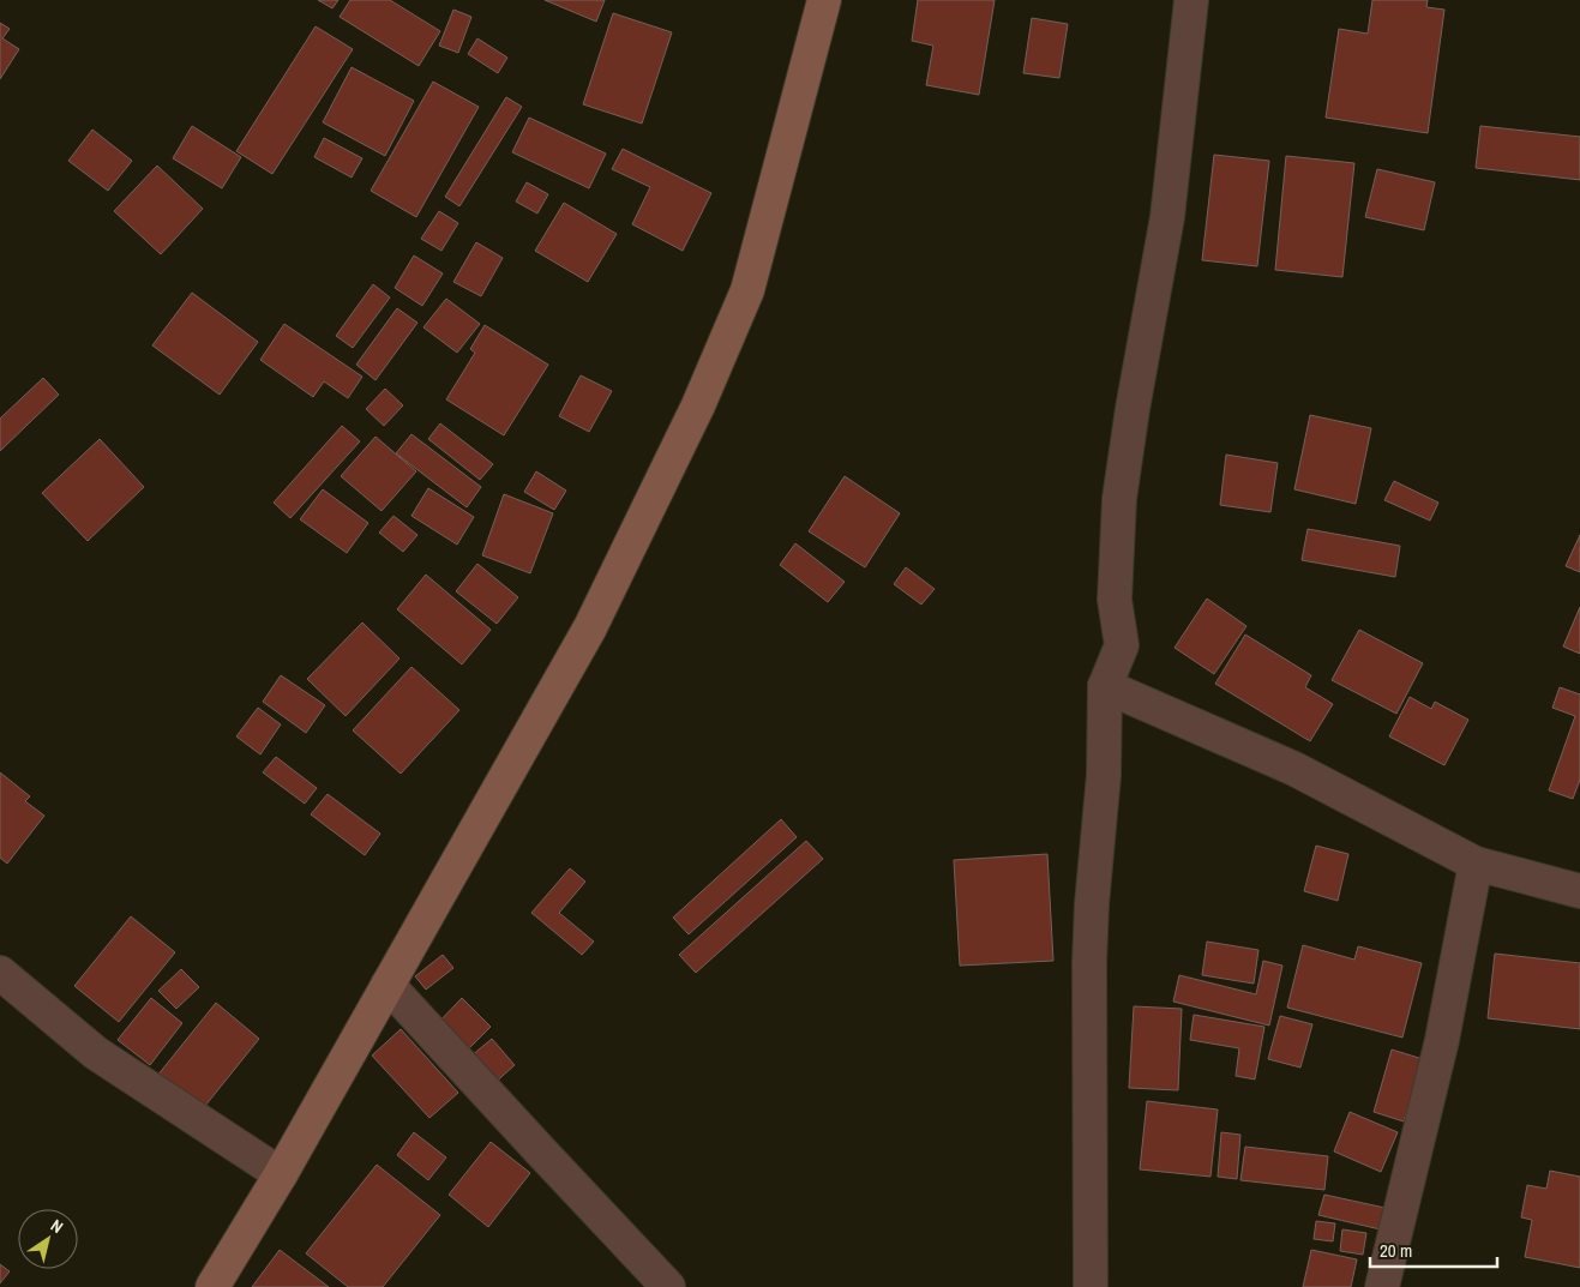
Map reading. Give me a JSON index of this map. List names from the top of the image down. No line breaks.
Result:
{"scale_bar":"20 m","north":"top right"}
